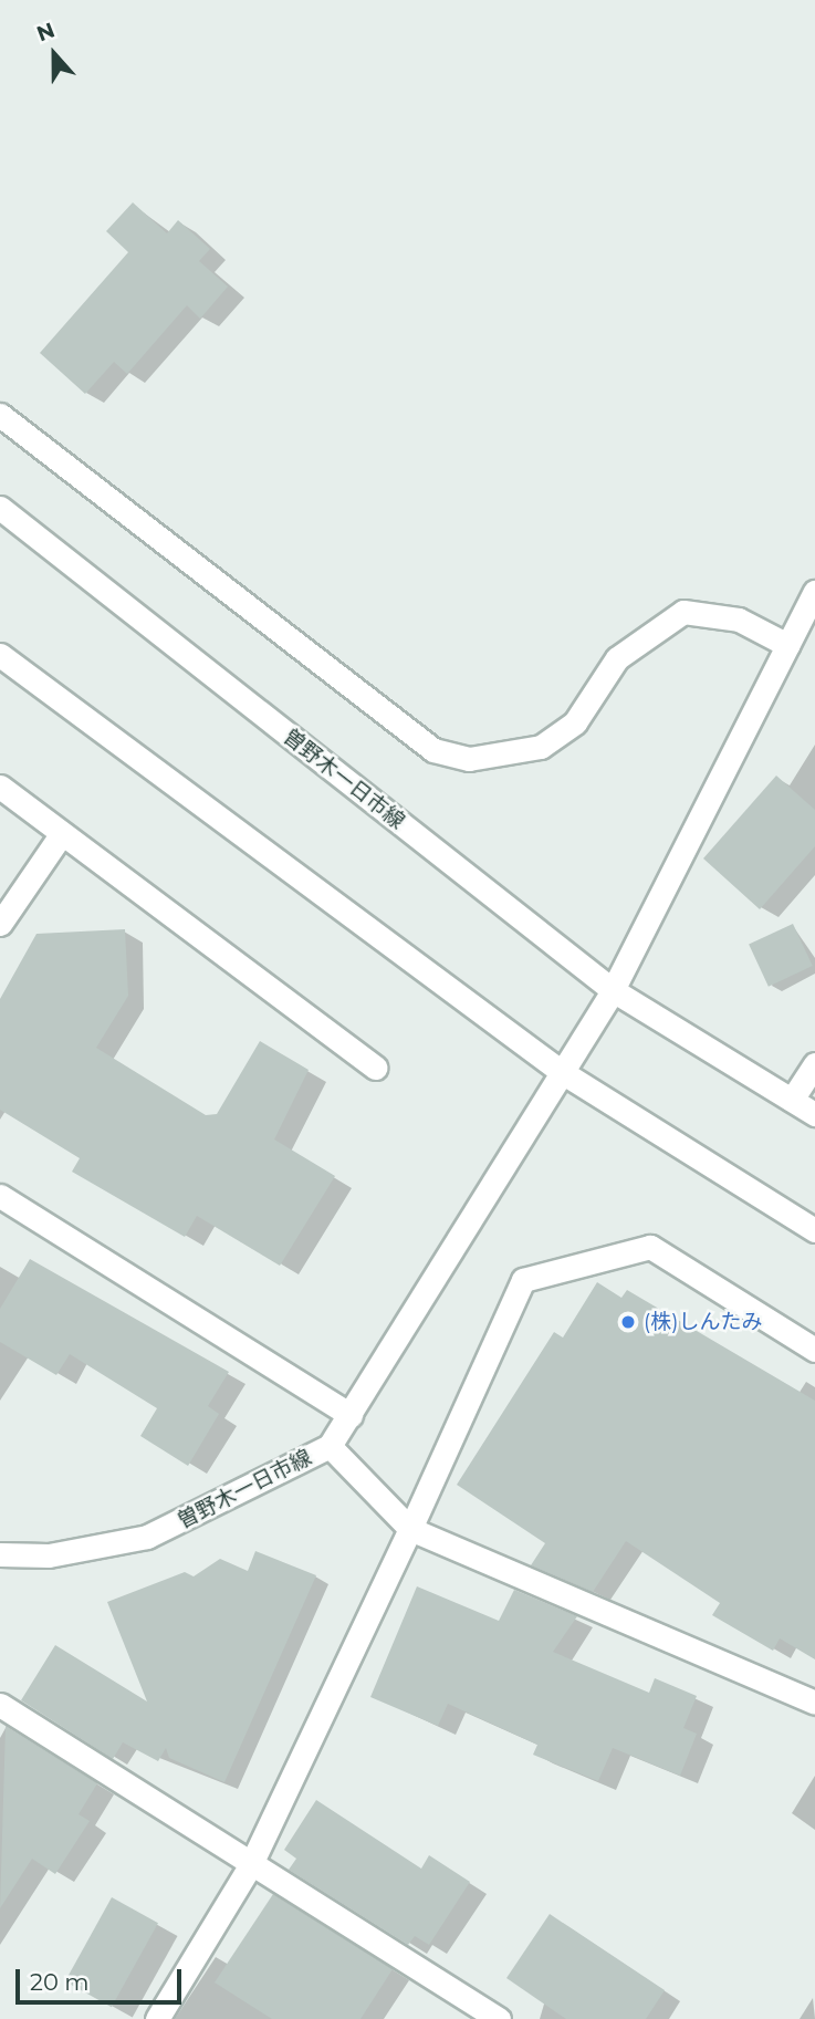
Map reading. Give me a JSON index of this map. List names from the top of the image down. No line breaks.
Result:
{"streets":{"street":["曽野木一日市線"]},"places":["(株)しんたみ"],"scale_bar":"20 m","north":"top"}
